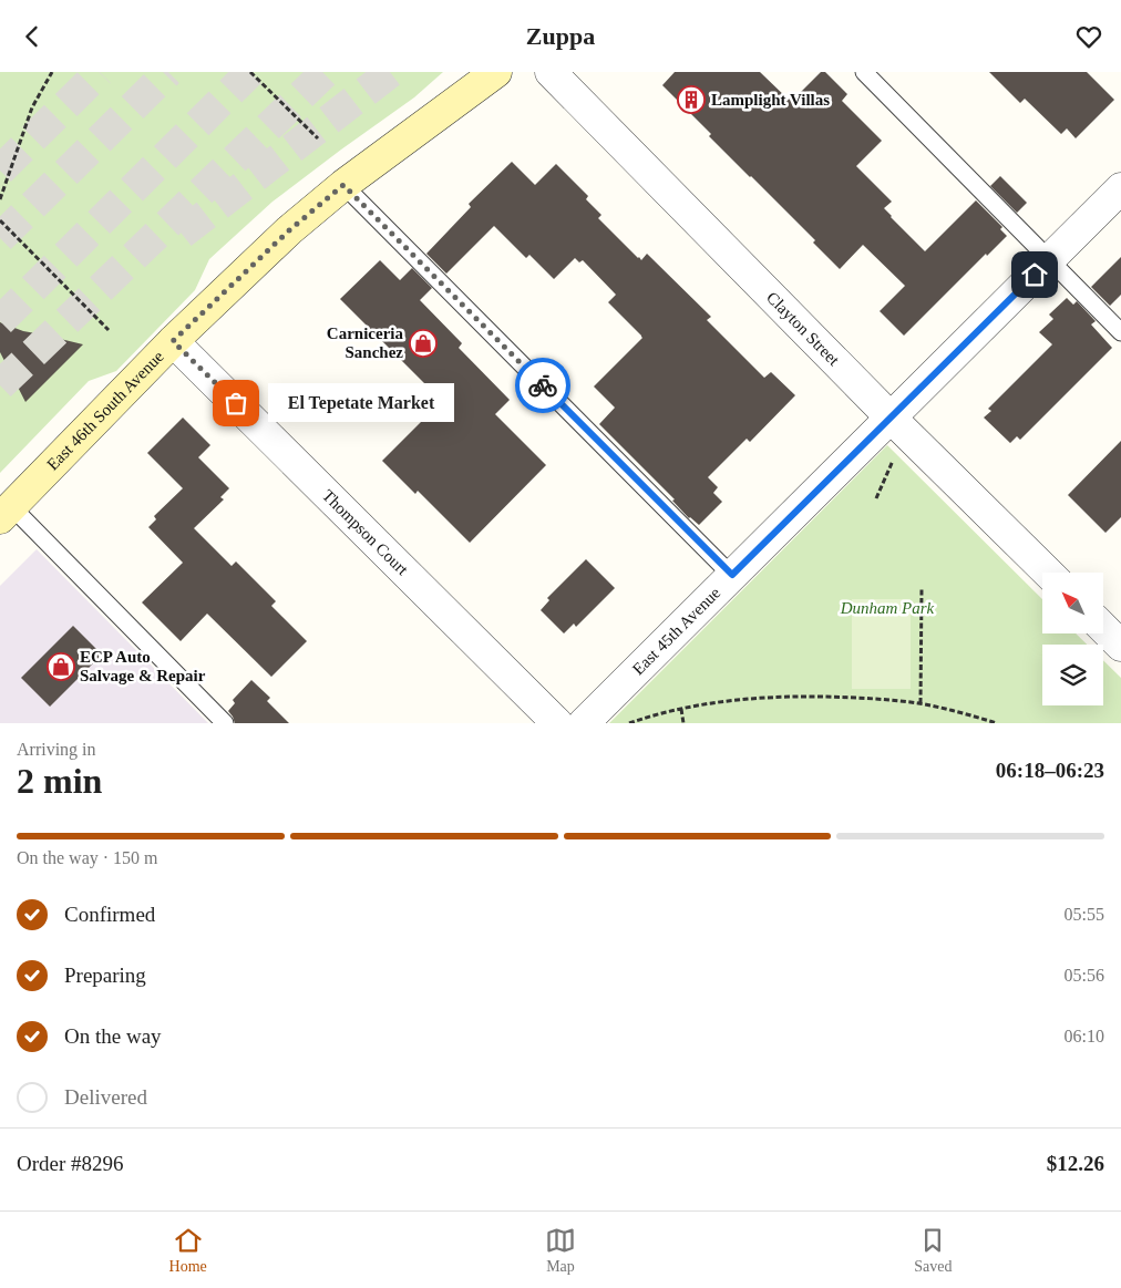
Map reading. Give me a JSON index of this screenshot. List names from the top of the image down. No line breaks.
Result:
{"streets":{"main road":["East 46th South Avenue"],"street":["Clayton Street","Thompson Court","East 45th Avenue"]},"crossings":[["Clayton Street","East 45th Avenue"],["East 46th South Avenue","Thompson Court"]],"parks":["Dunham Park"],"places":{"building":["Lamplight Villas"],"shop":["Carniceria Sanchez","ECP Auto Salvage & Repair"],"other":["El Tepetate Market"]},"north":"top left","page":{"header":"Zuppa","bubble":"El Tepetate Market","heading":["2 min","Arriving in","06:18–06:23"],"panel":["Order #8296","$12.26"],"bar":"On the way · 150 m","list":[["Confirmed","05:55"],["Preparing","05:56"],["On the way","06:10"],"Delivered"],"tabs":["Home","Map","Saved"]}}
